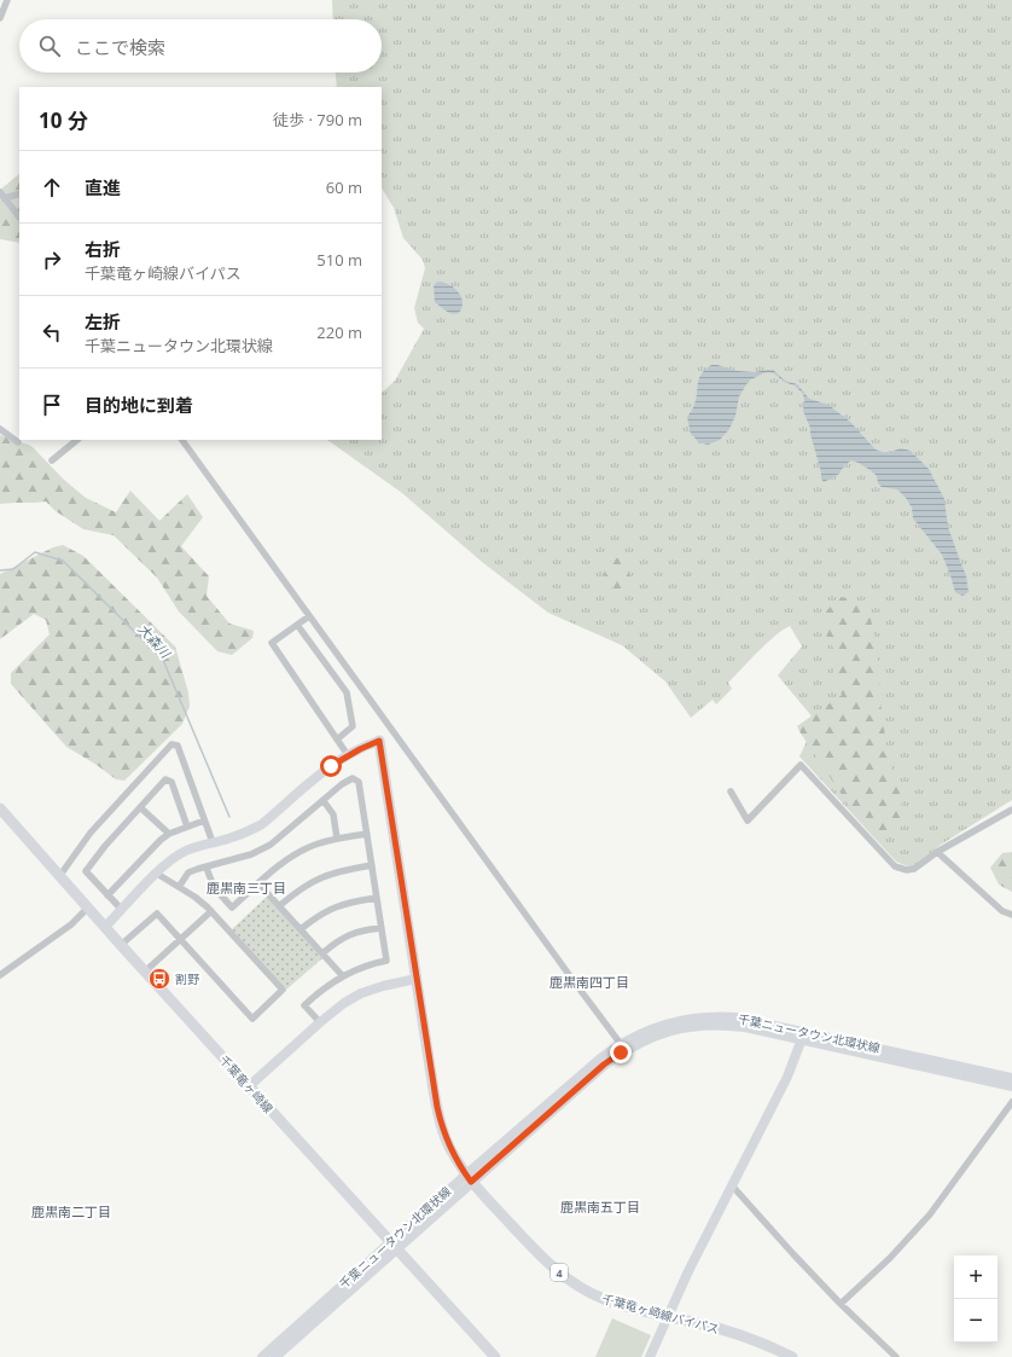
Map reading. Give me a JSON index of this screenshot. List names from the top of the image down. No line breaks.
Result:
{"streets":{"main road":["千葉ニュータウン北環状線","千葉竜ヶ崎線","4","千葉竜ヶ崎線バイパス"]},"crossings":[["千葉ニュータウン北環状線","千葉竜ヶ崎線"],["千葉ニュータウン北環状線","千葉竜ヶ崎線バイパス"]],"districts":["鹿黒南三丁目","鹿黒南四丁目","鹿黒南五丁目","鹿黒南二丁目"],"water":["大森川"],"places":{"bus stop":["割野"]},"page":{"search":"ここで検索","heading":["10 分","徒歩 · 790 m"],"list":[["直進","60 m"],["右折","千葉竜ヶ崎線バイパス","510 m"],["左折","千葉ニュータウン北環状線","220 m"],"目的地に到着"],"map_buttons":["+","−"]}}
